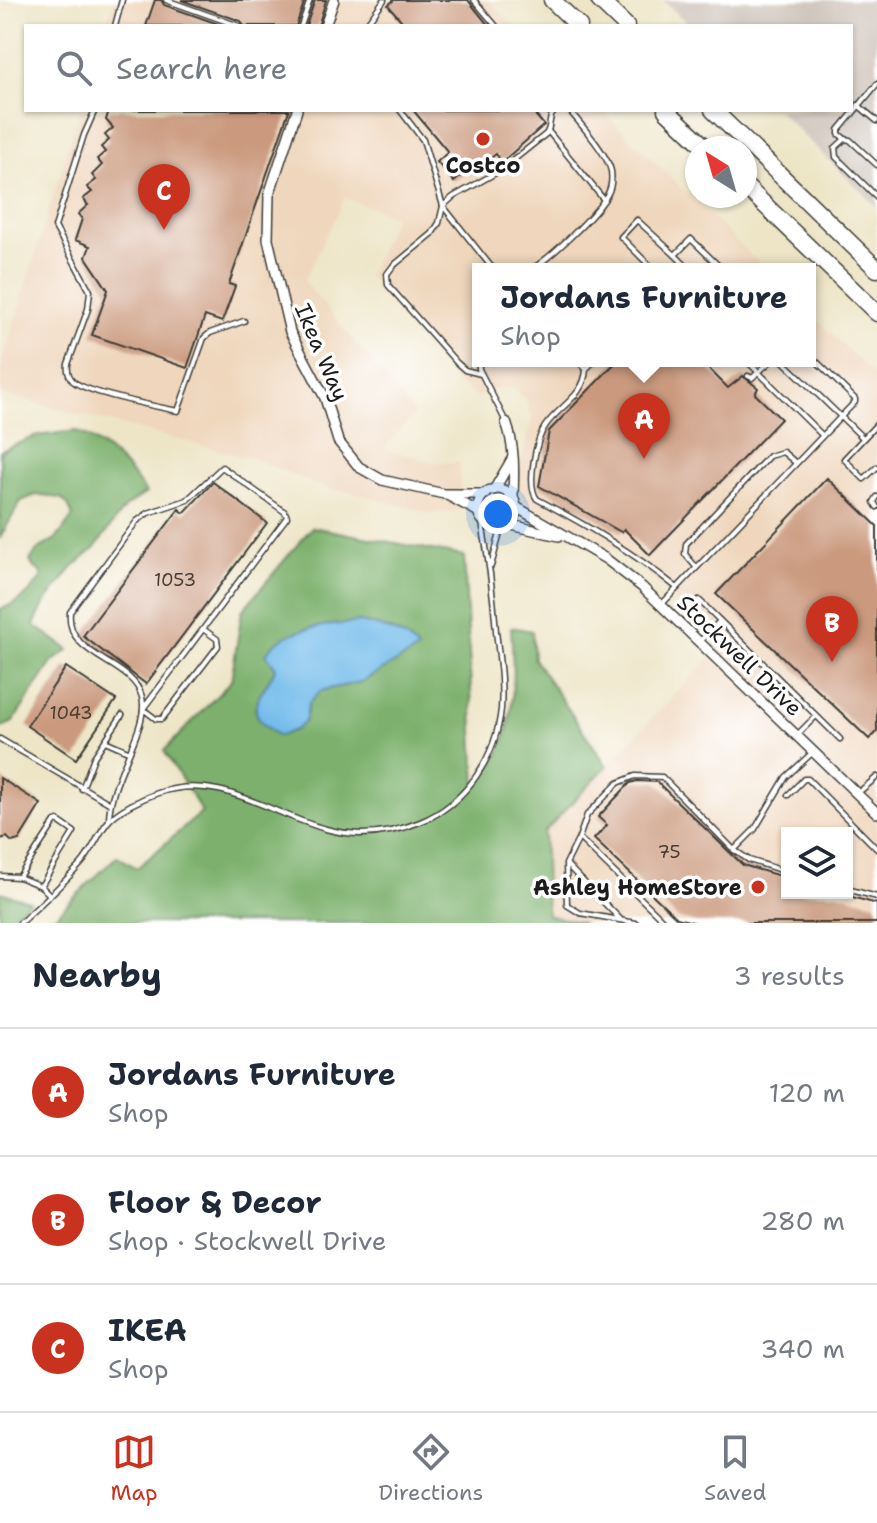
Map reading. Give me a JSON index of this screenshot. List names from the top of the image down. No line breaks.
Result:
{"streets":{"street":["Ikea Way","Stockwell Drive"]},"crossings":[["Ikea Way","Stockwell Drive"]],"places":["Costco","Ashley HomeStore"],"house_numbers":["1053","1043","75"],"north":"top left","page":{"search":"Search here","pins":["C","A","B"],"popup":["Jordans Furniture","Shop"],"heading":["Nearby","3 results"],"list":[{"mark":"A","name":"Jordans Furniture","note":"Shop","value":"120 m"},{"mark":"B","name":"Floor & Decor","note":"Shop · Stockwell Drive","value":"280 m"},{"mark":"C","name":"IKEA","note":"Shop","value":"340 m"}],"nav":["Map","Directions","Saved"]}}
